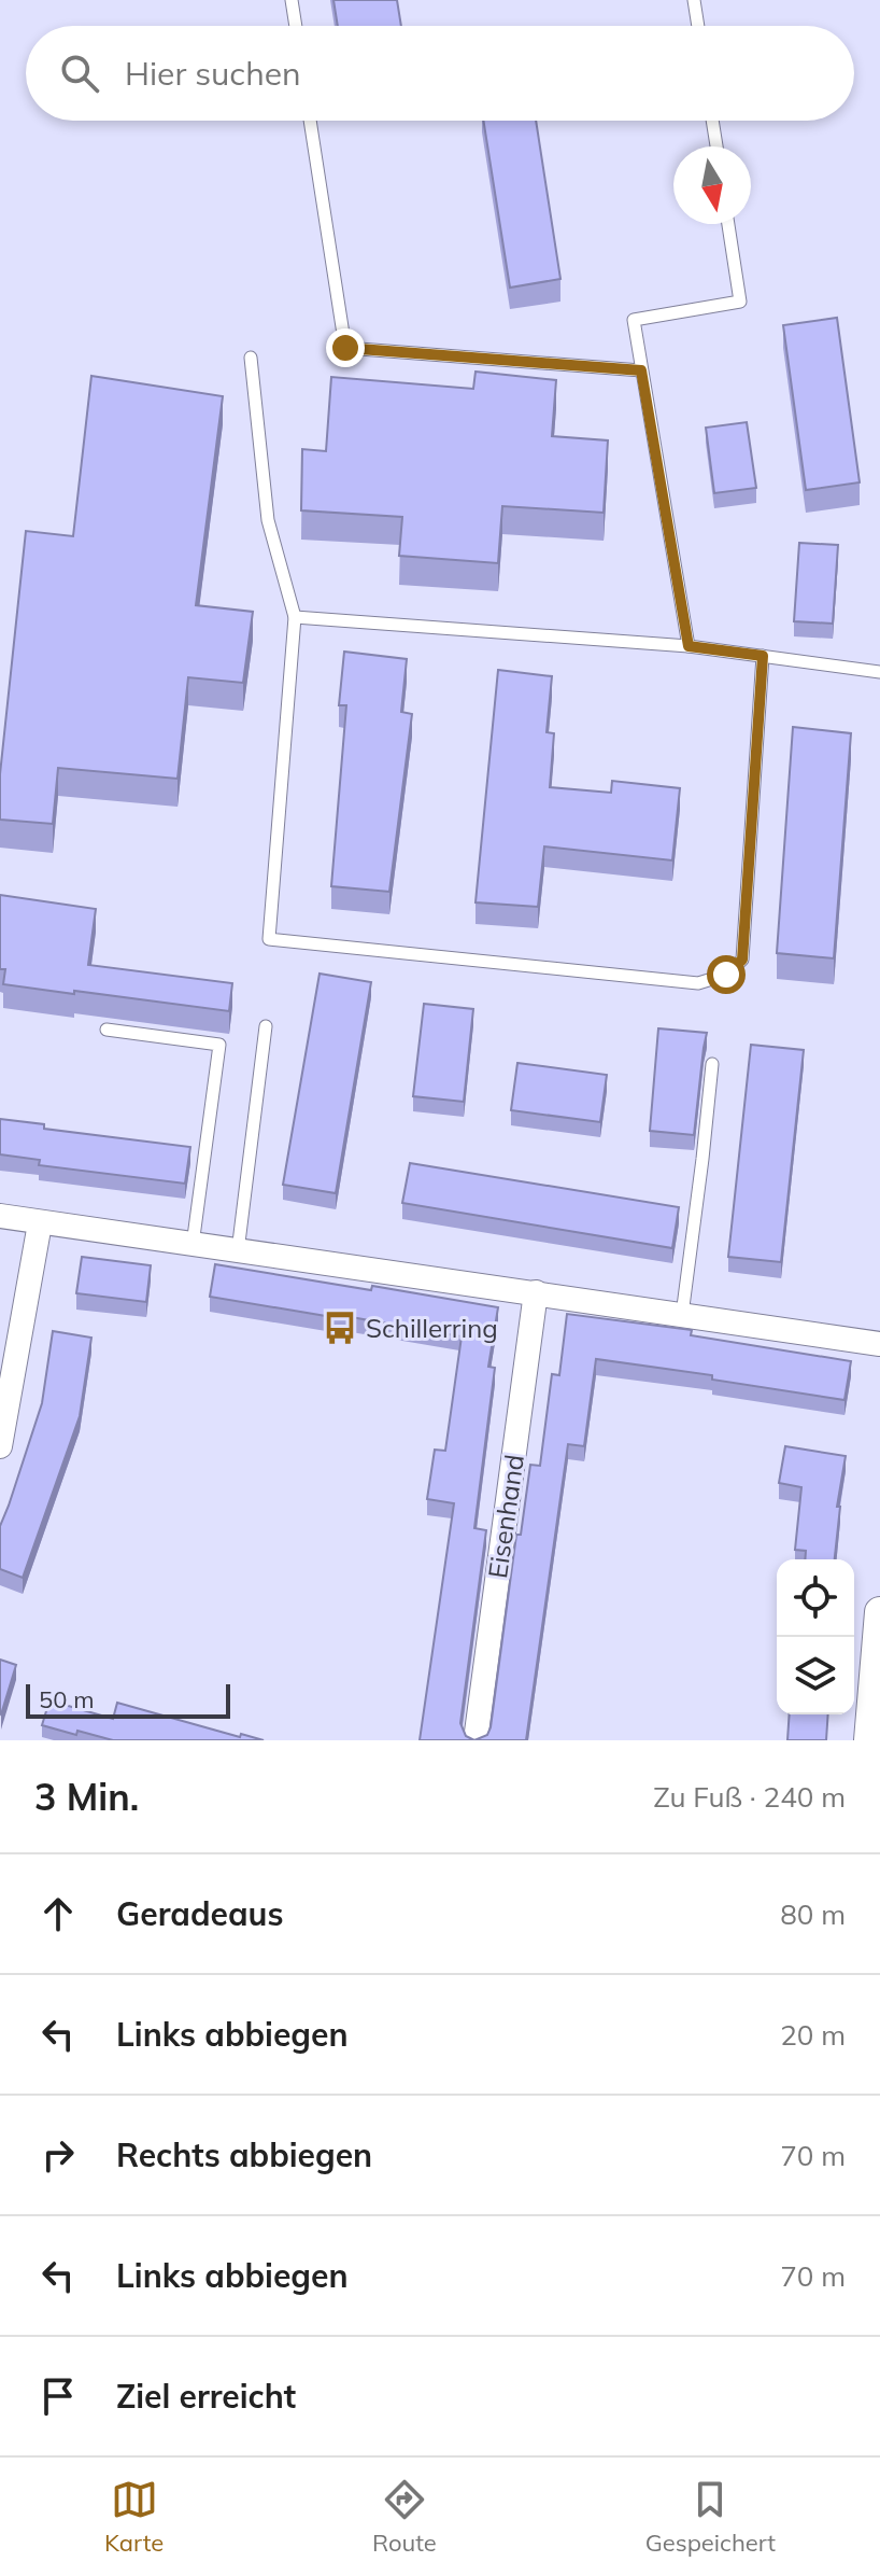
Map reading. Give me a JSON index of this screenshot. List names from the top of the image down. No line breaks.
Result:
{"streets":{"street":["Eisenhand"]},"places":{"bus stop":["Schillerring"]},"scale_bar":"50 m","north":"bottom","page":{"search":"Hier suchen","scale":"50 m","heading":["3 Min.","Zu Fuß · 240 m"],"list":[["Geradeaus","80 m"],["Links abbiegen","20 m"],["Rechts abbiegen","70 m"],["Links abbiegen","70 m"],"Ziel erreicht"],"nav":["Karte","Route","Gespeichert"]}}
